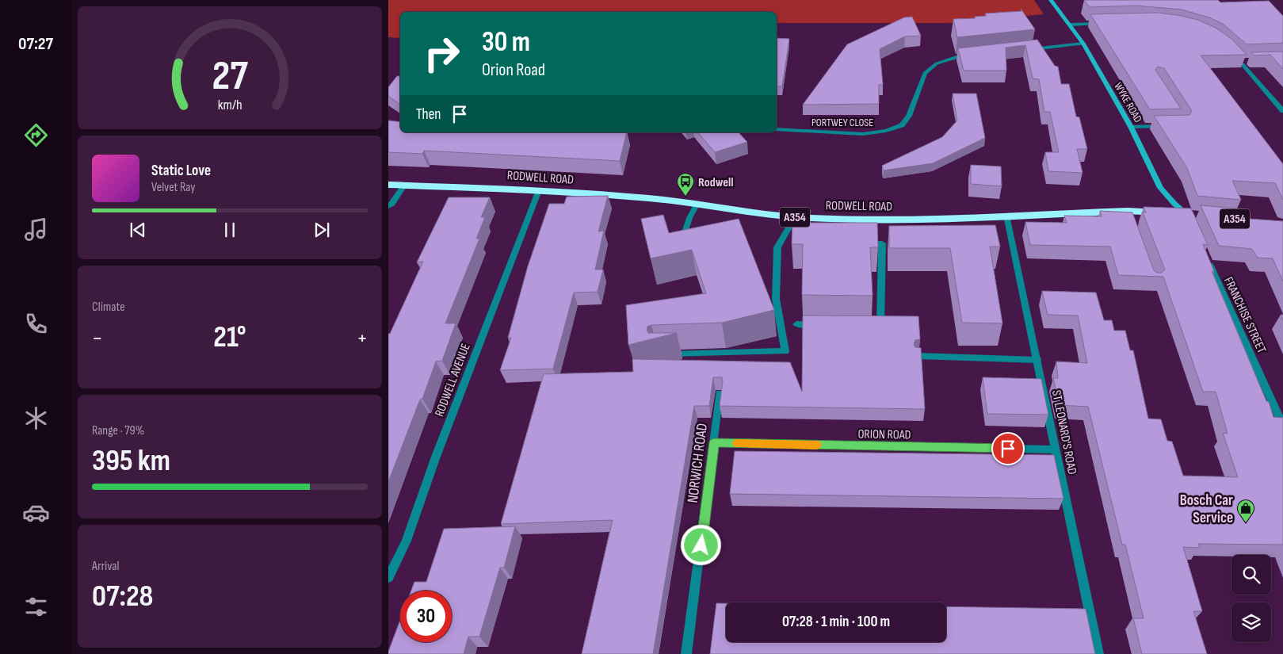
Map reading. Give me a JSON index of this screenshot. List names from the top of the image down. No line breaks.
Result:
{"streets":{"highway":["RODWELL ROAD","A354"],"main road":["WYKE ROAD"],"street":["PORTWEY CLOSE","FRANCHISE STREET","RODWELL AVENUE","ST LEONARD'S ROAD","ORION ROAD","NORWICH ROAD"]},"crossings":[["WYKE ROAD","RODWELL ROAD"],["RODWELL ROAD","RODWELL AVENUE"],["RODWELL ROAD","ST LEONARD'S ROAD"],["ST LEONARD'S ROAD","ORION ROAD"],["ORION ROAD","NORWICH ROAD"]],"places":{"bus stop":["Rodwell"],"shop":["Bosch Car Service"]},"page":{"tabs":"07:27","turn":["30 m","Orion Road"],"then":"Then","song":["Static Love","Velvet Ray"],"tile":["Climate",["Range · 79%","395 km"],["Arrival","07:28"]],"heat":["−","21°","+"],"limit":"30","trip":"07:28 · 1 min · 100 m","gauge":["27","km/h"]}}
